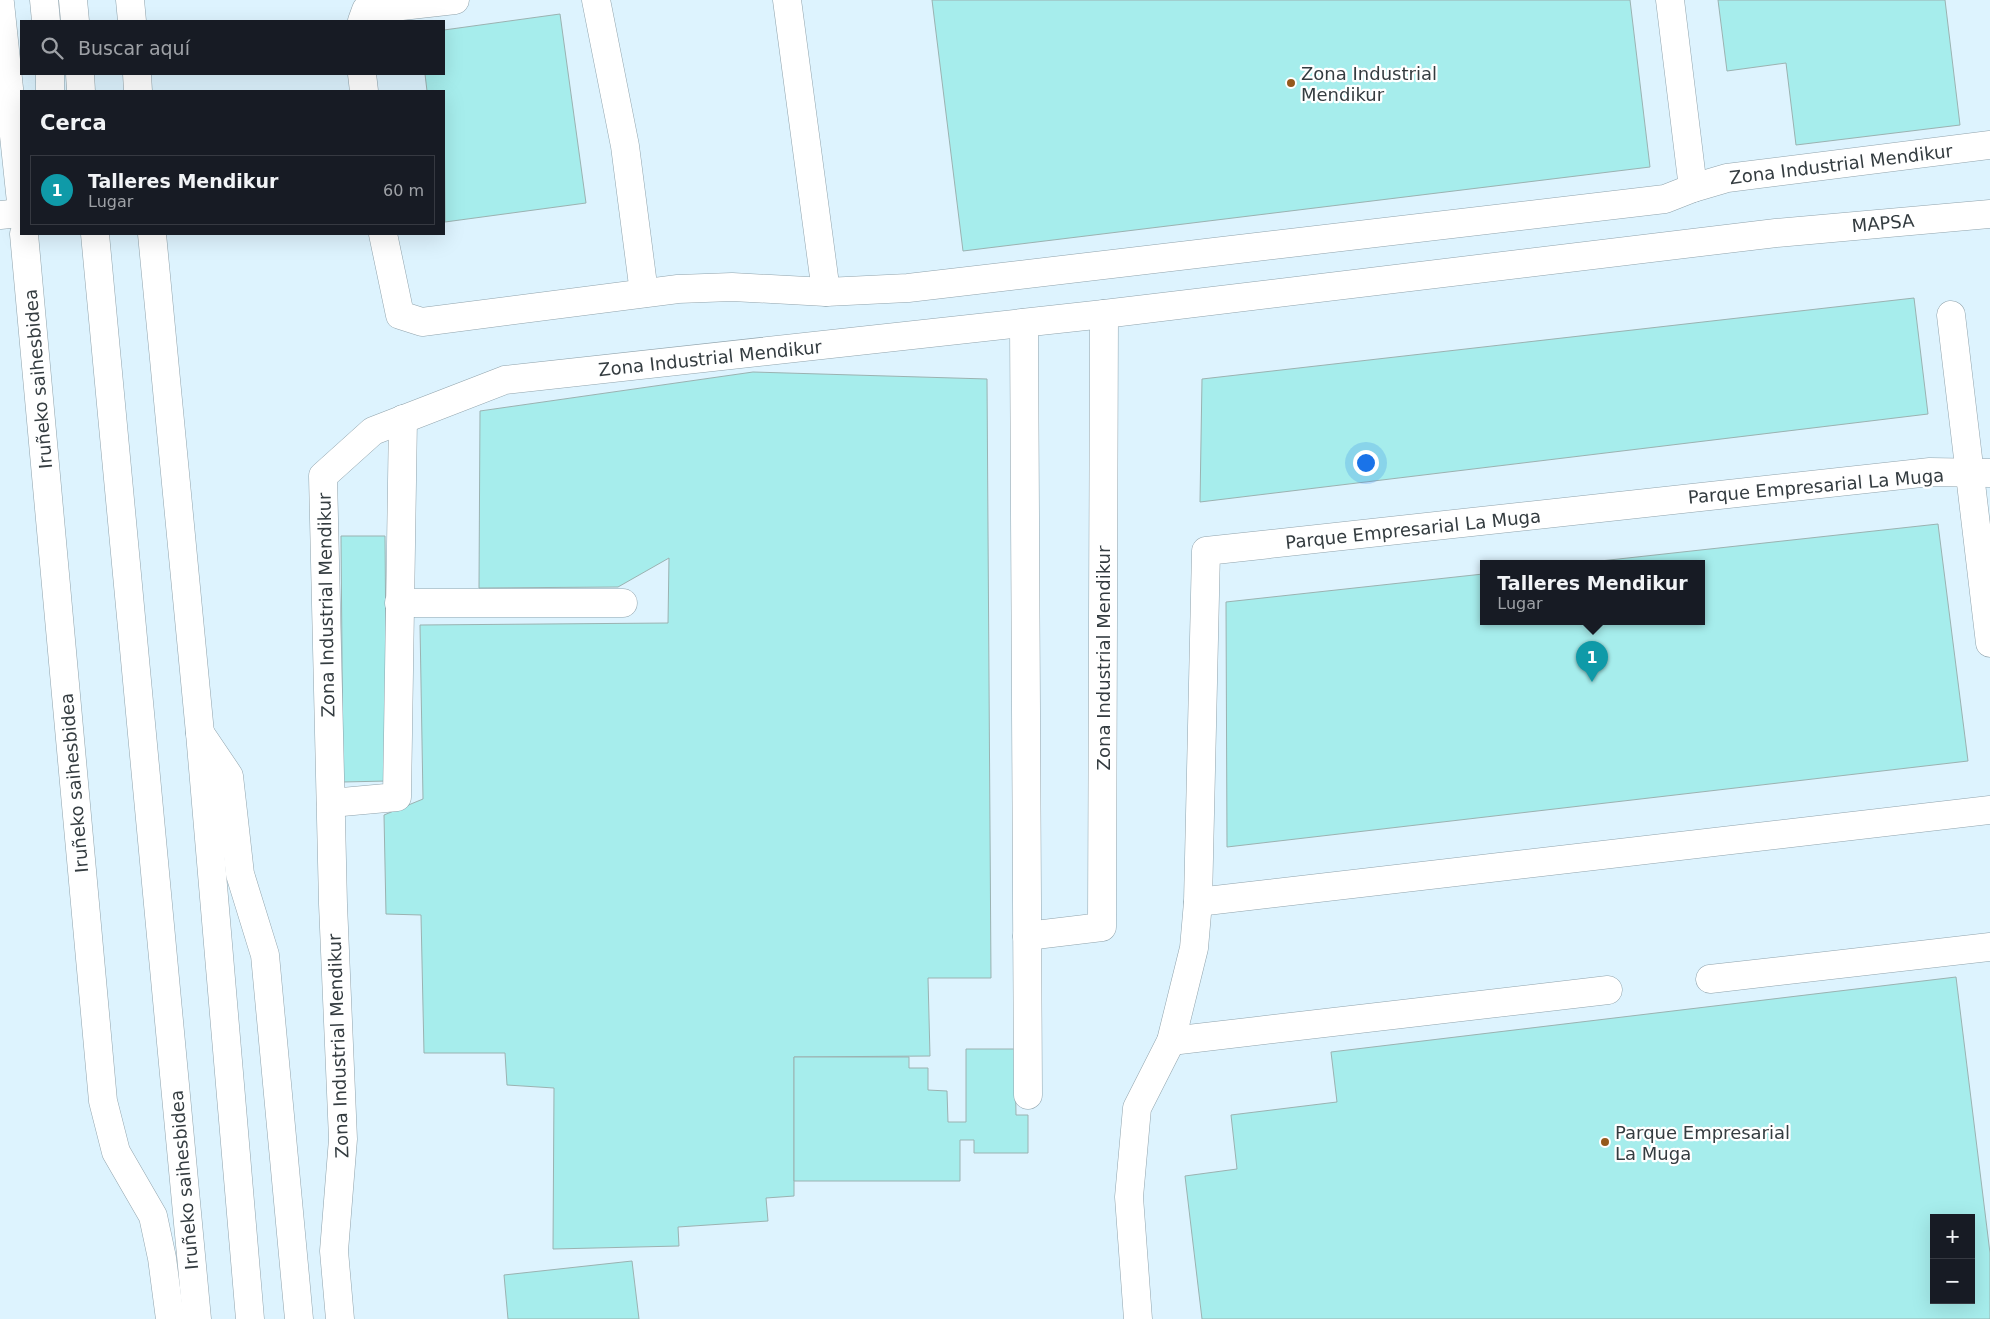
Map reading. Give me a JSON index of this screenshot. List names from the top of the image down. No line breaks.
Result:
{"streets":{"main road":["Zona Industrial Mendikur","MAPSA","Iruñeko saihesbidea","Parque Empresarial La Muga"]},"crossings":[["Zona Industrial Mendikur","MAPSA"]],"places":["Zona Industrial Mendikur","Parque Empresarial La Muga"],"page":{"search":"Buscar aquí","heading":"Cerca","list":[{"mark":"1","name":"Talleres Mendikur","note":"Lugar","value":"60 m"}],"popup":["Talleres Mendikur","Lugar"],"pins":"1","map_buttons":["+","−"]}}
